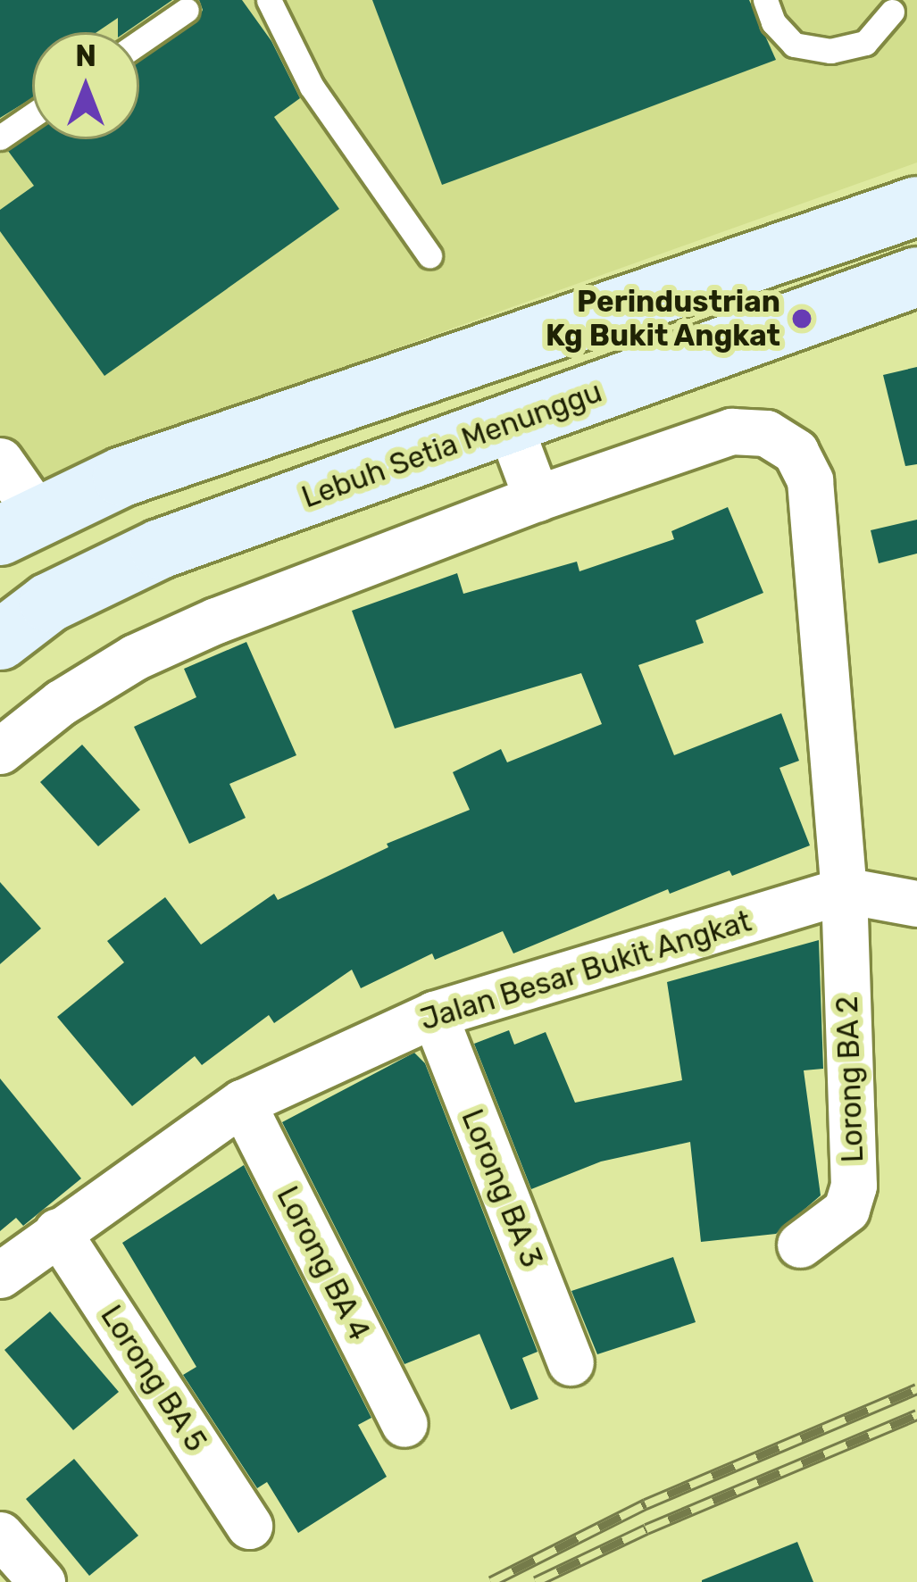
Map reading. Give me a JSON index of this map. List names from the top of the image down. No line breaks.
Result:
{"streets":{"street":["Lebuh Setia Menunggu","Jalan Besar Bukit Angkat","Lorong BA 2","Lorong BA 3","Lorong BA 4","Lorong BA 5"]},"crossings":[["Jalan Besar Bukit Angkat","Lorong BA 2"],["Jalan Besar Bukit Angkat","Lorong BA 3"],["Jalan Besar Bukit Angkat","Lorong BA 4"],["Jalan Besar Bukit Angkat","Lorong BA 5"]],"places":["Perindustrian Kg Bukit Angkat"],"north":"top"}
